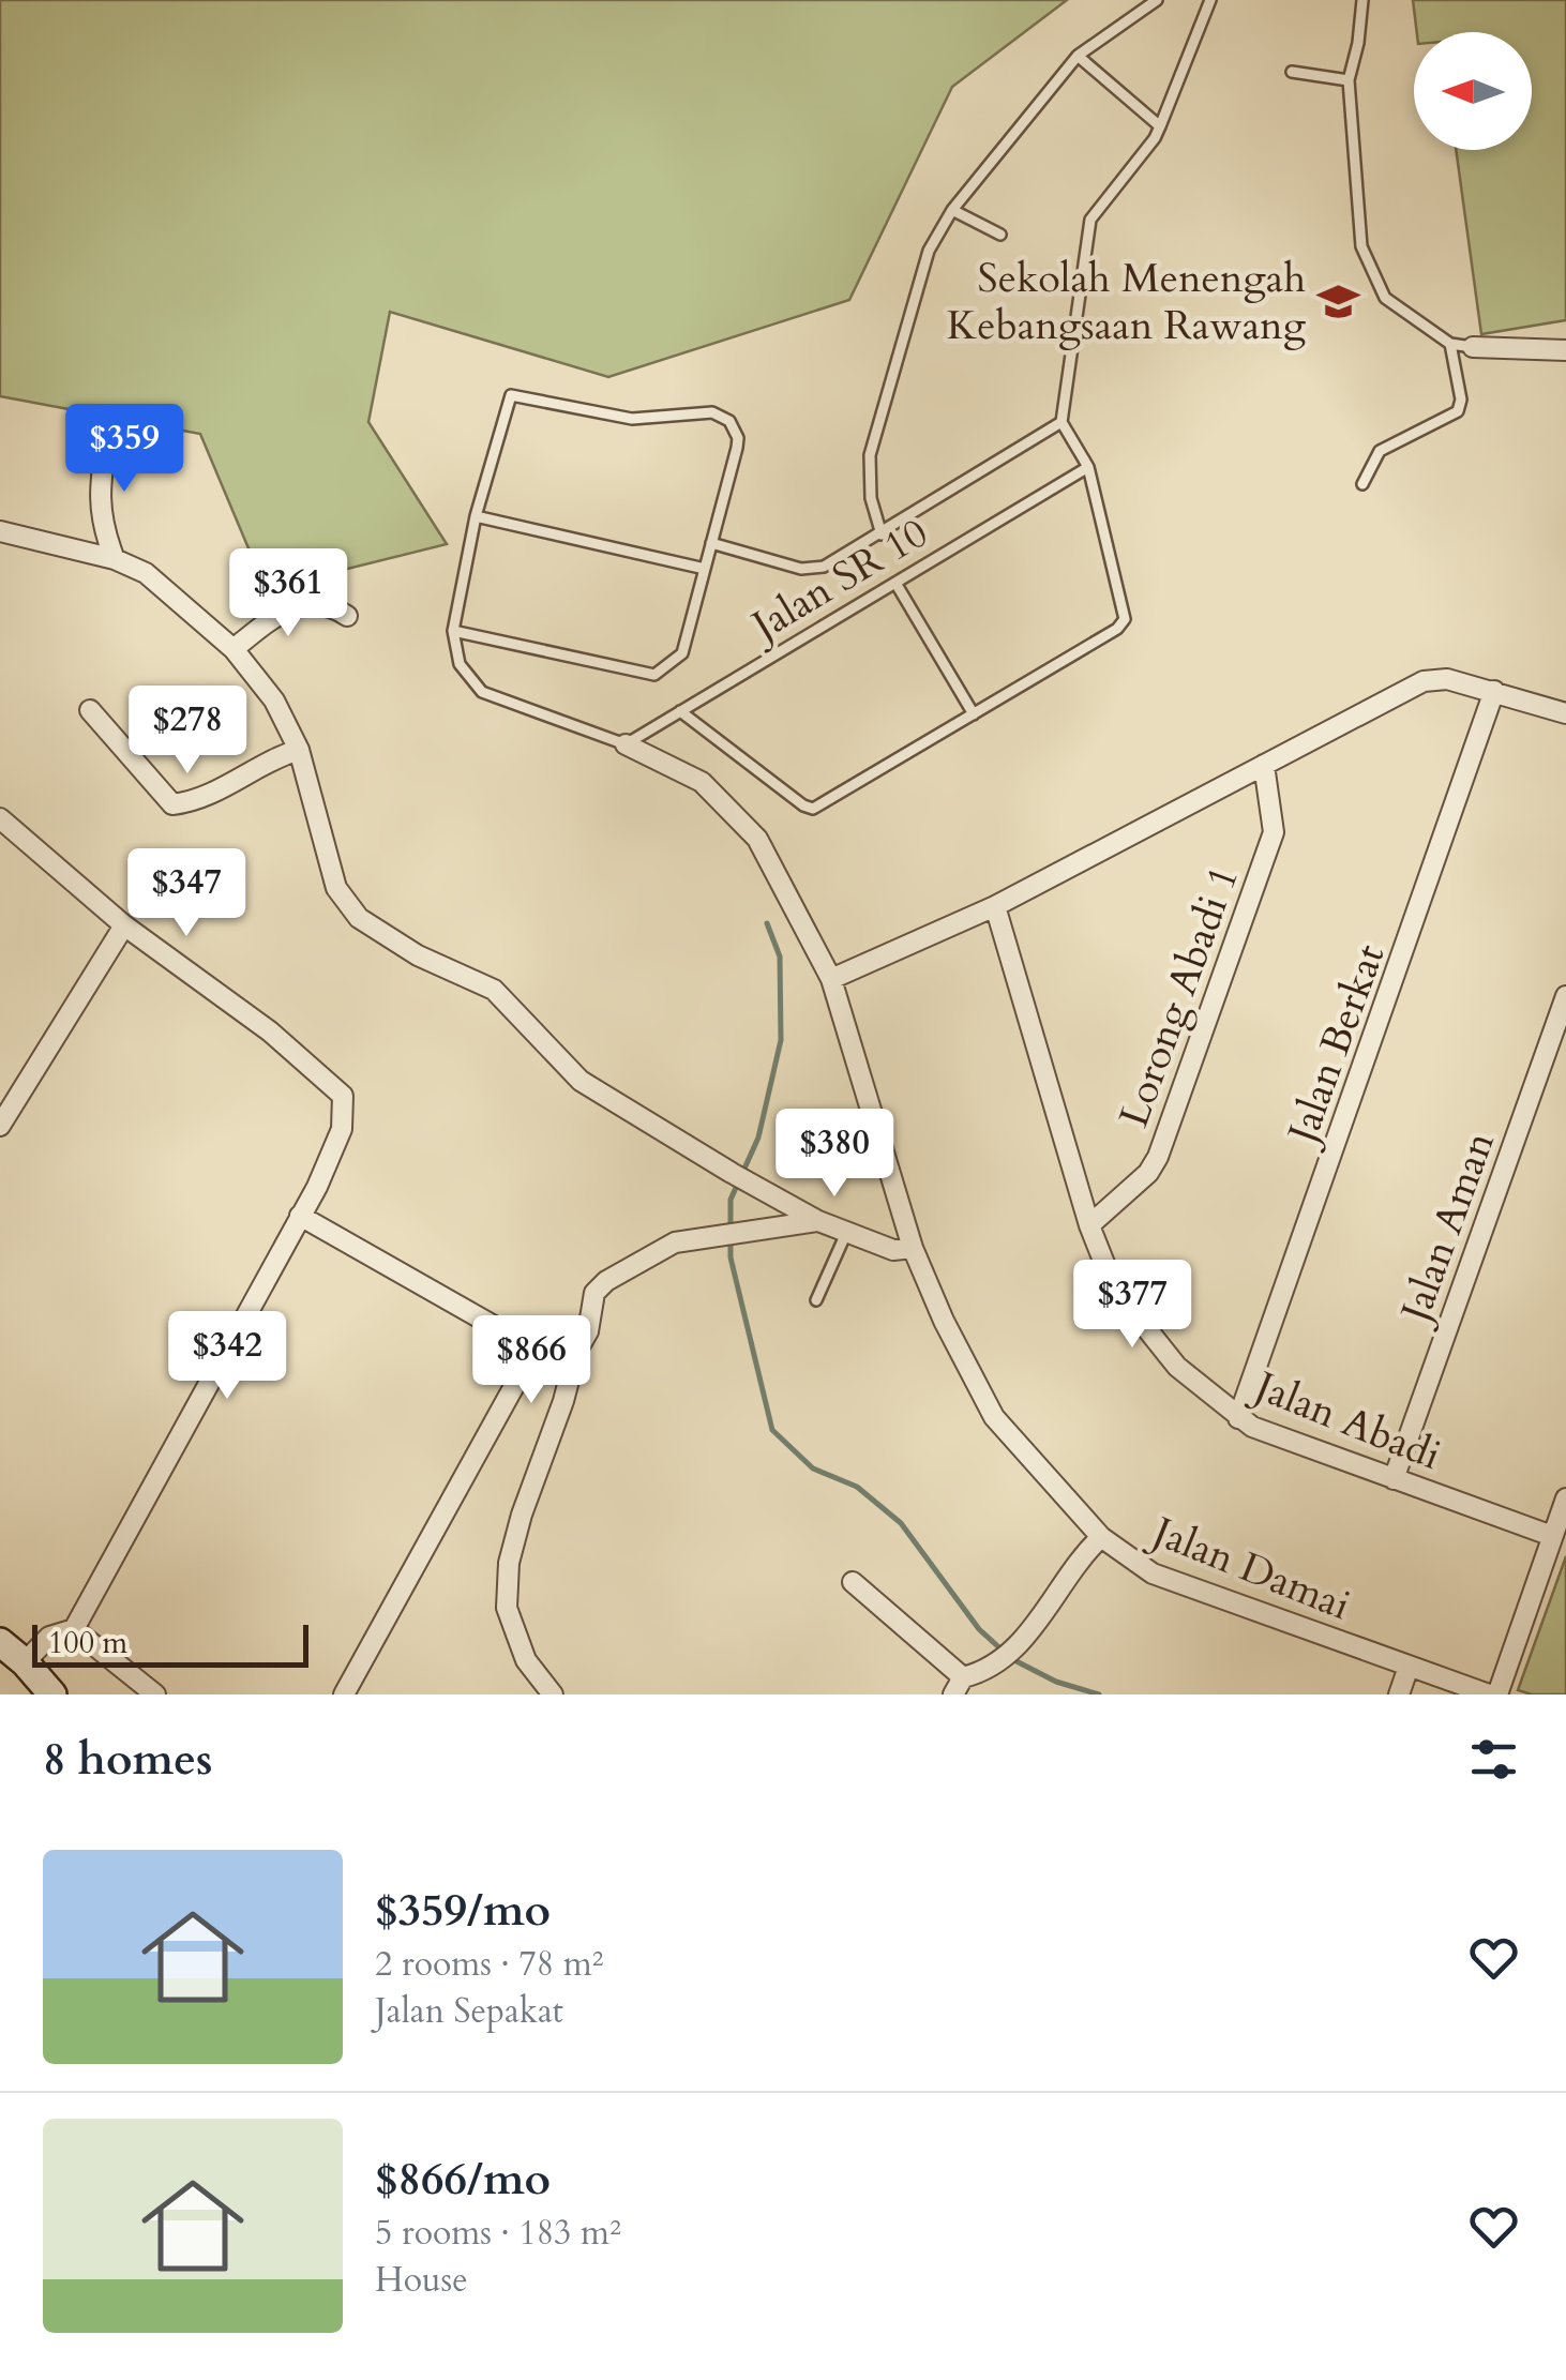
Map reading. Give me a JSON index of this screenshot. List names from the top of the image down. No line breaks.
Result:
{"streets":{"street":["Lorong Abadi 1","Jalan Berkat","Jalan Aman","Jalan Abadi","Jalan Damai"],"lane":["Jalan SR 10"]},"crossings":[["Jalan SR 10","Jalan Damai"],["Lorong Abadi 1","Jalan Abadi"],["Jalan Berkat","Jalan Abadi"],["Jalan Aman","Jalan Abadi"]],"places":{"school or university":["Sekolah Menengah Kebangsaan Rawang"]},"scale_bar":"100 m","north":"left","page":{"price":["$359","$361","$278","$347","$380","$377","$342","$866"],"scale":"100 m","heading":"8 homes","list":[{"name":"$359/mo","note":"2 rooms · 78 m² · Jalan Sepakat"},{"name":"$866/mo","note":"5 rooms · 183 m² · House"}]}}
